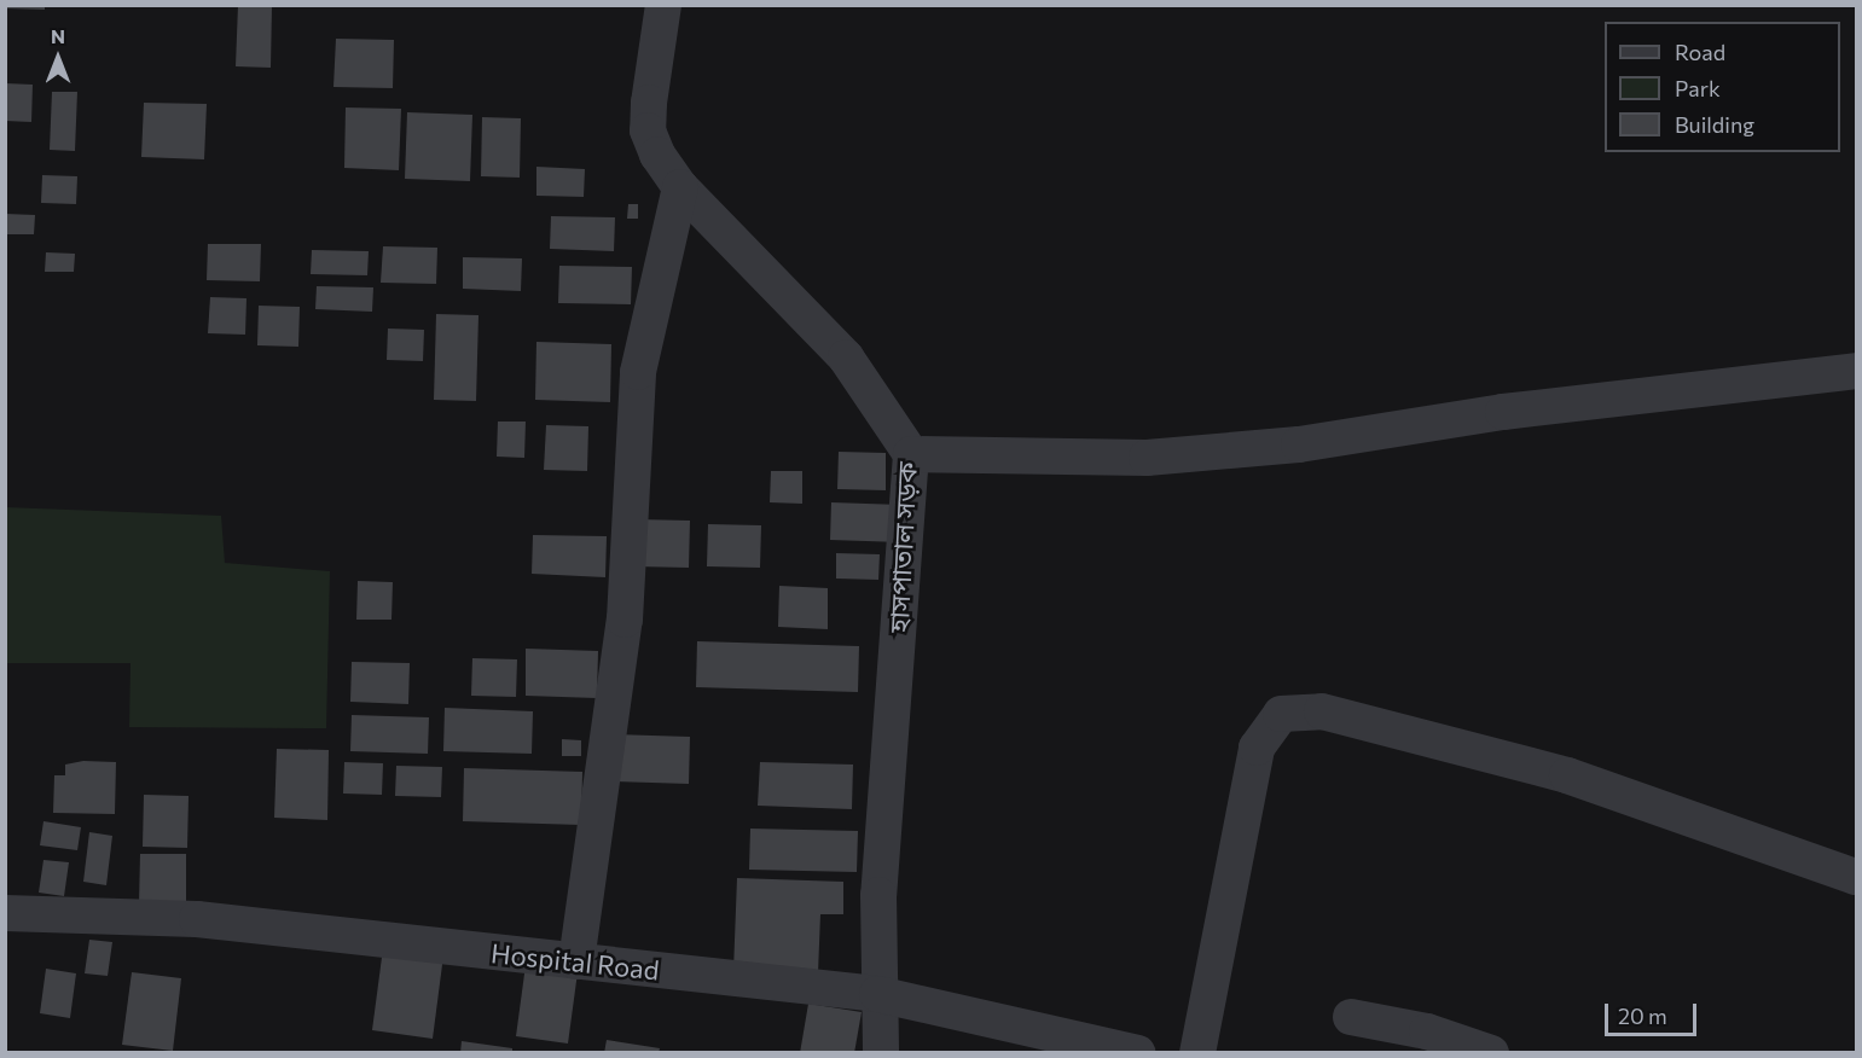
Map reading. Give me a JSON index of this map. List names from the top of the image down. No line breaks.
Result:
{"streets":{"street":["হাসপাতাল সড়ক","Hospital Road"]},"crossings":[["হাসপাতাল সড়ক","Hospital Road"]],"legend":["Road","Park","Building"],"scale_bar":"20 m","north":"top"}
